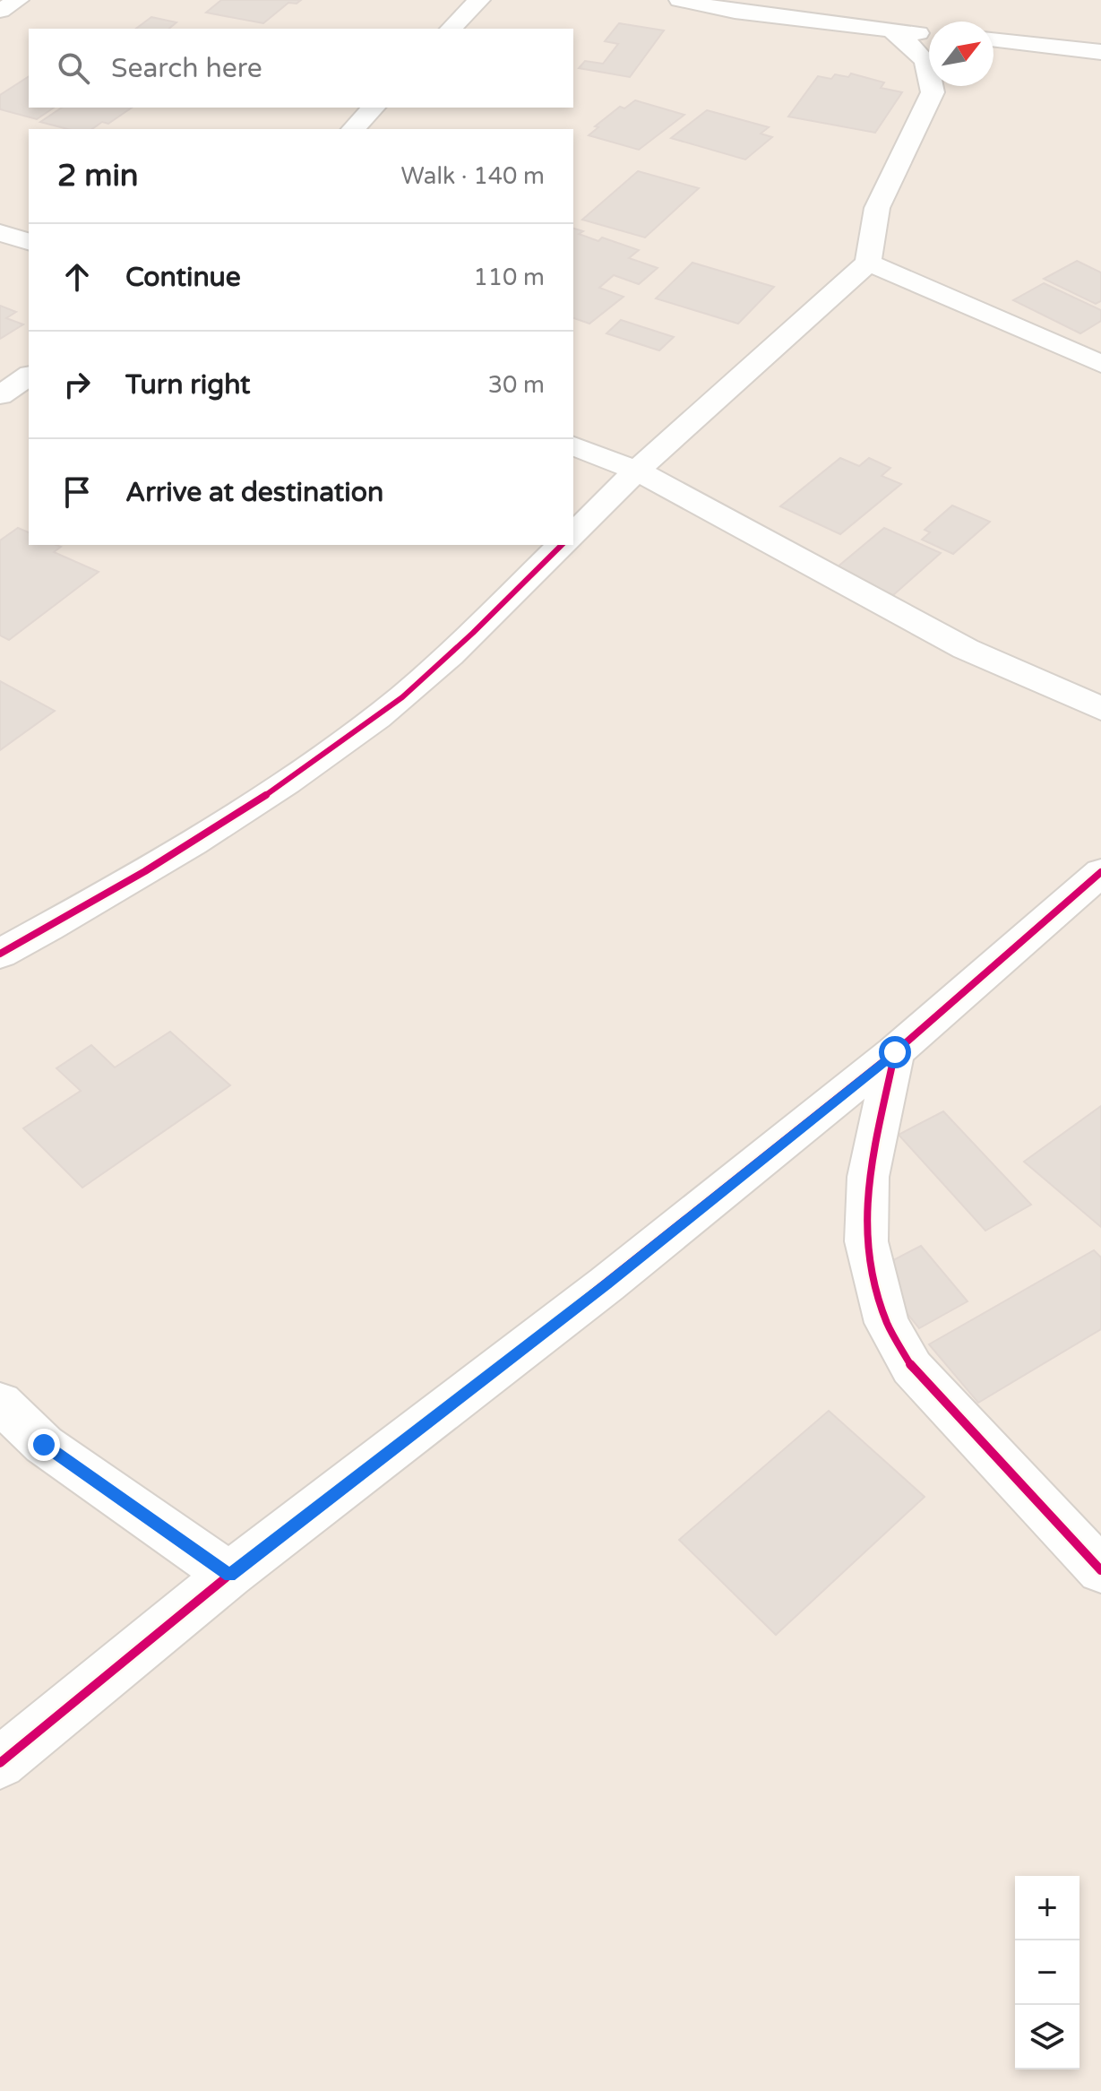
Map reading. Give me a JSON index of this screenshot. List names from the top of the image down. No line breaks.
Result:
{"north":"top right","page":{"search":"Search here","heading":["2 min","Walk · 140 m"],"list":[["Continue","110 m"],["Turn right","30 m"],"Arrive at destination"],"map_buttons":["+","−"]}}
